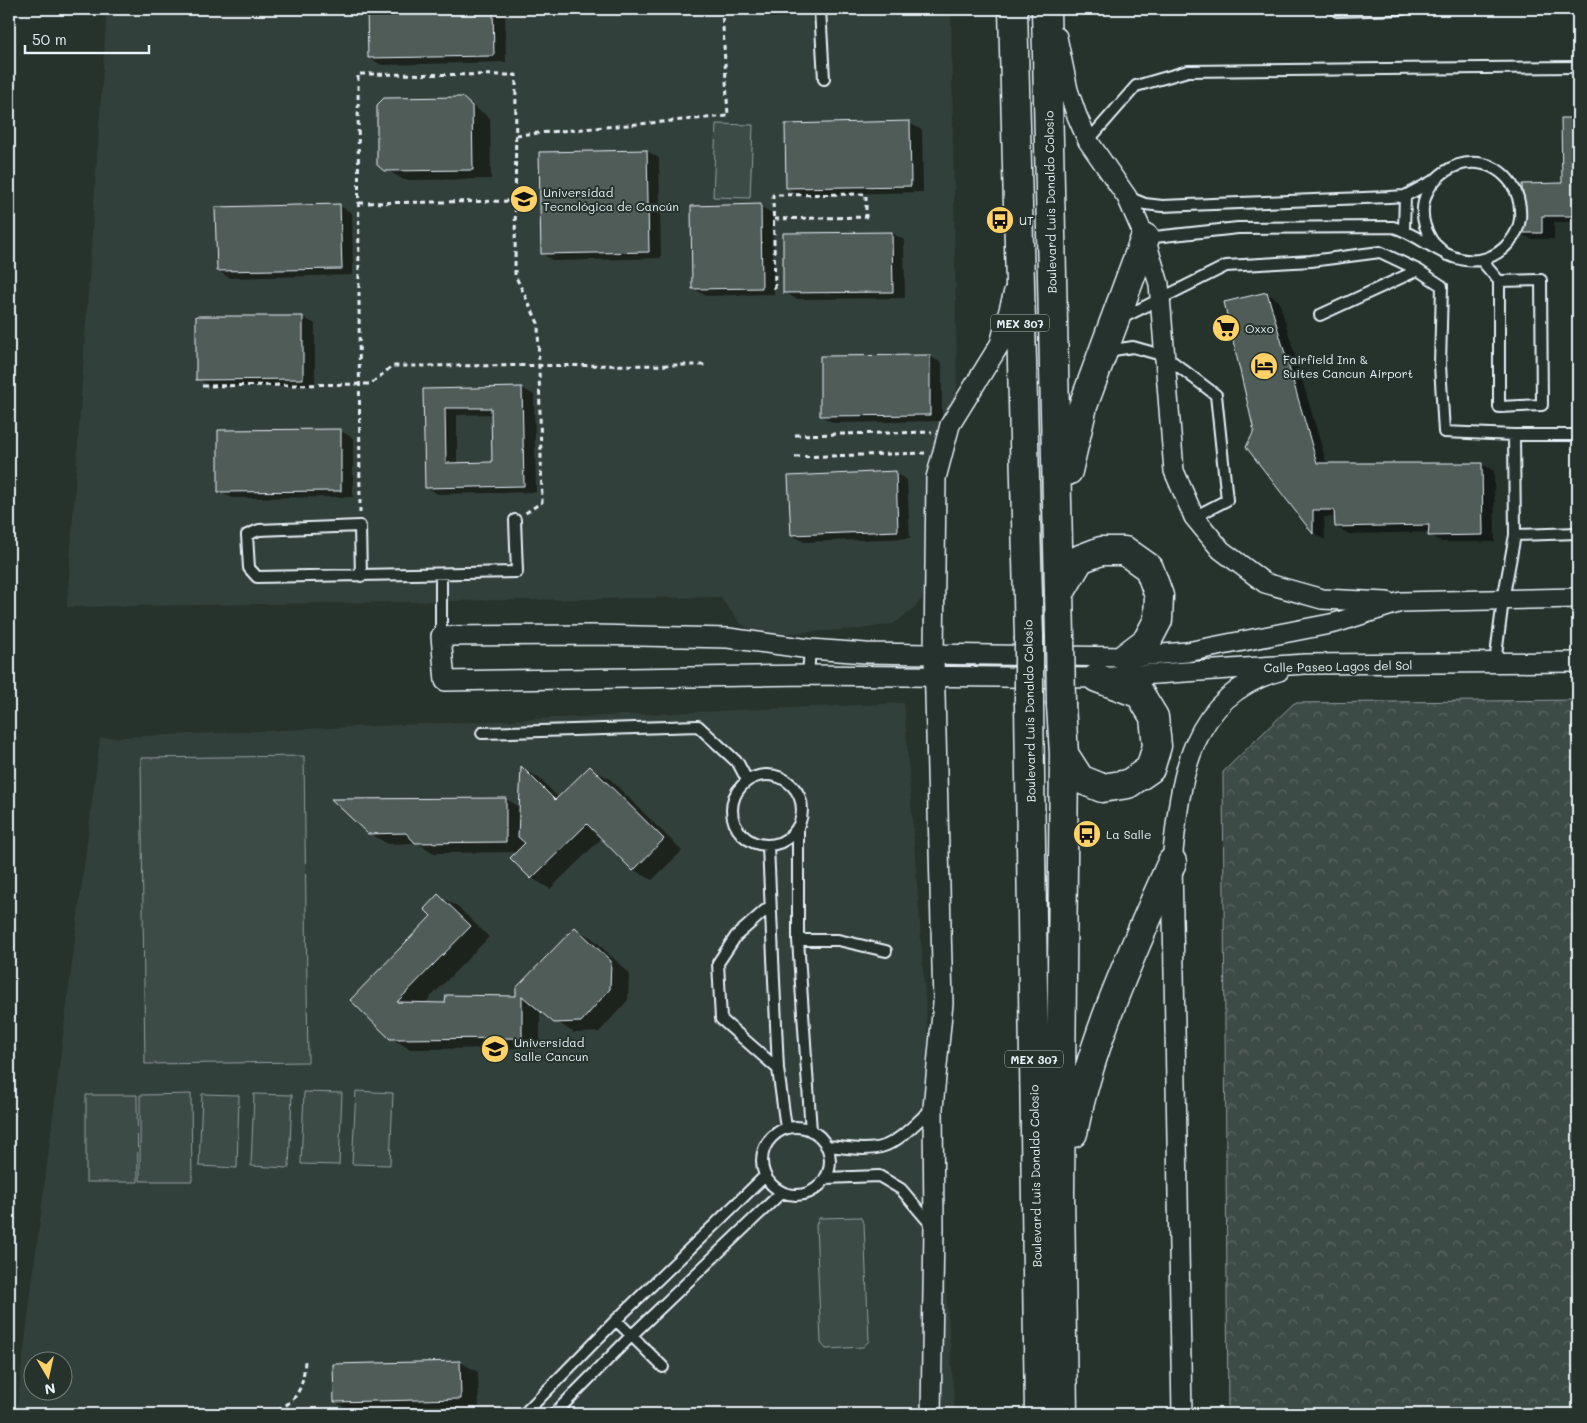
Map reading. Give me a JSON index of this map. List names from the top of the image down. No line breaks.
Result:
{"streets":{"main road":["Boulevard Luis Donaldo Colosio","MEX 307"],"street":["Calle Paseo Lagos del Sol"]},"places":{"school or university":["Universidad Tecnológica de Cancún","Universidad Salle Cancun"],"bus stop":["UT","La Salle"],"supermarket":["Oxxo"],"hotel":["Fairfield Inn & Suites Cancun Airport"]},"scale_bar":"50 m","north":"bottom"}
